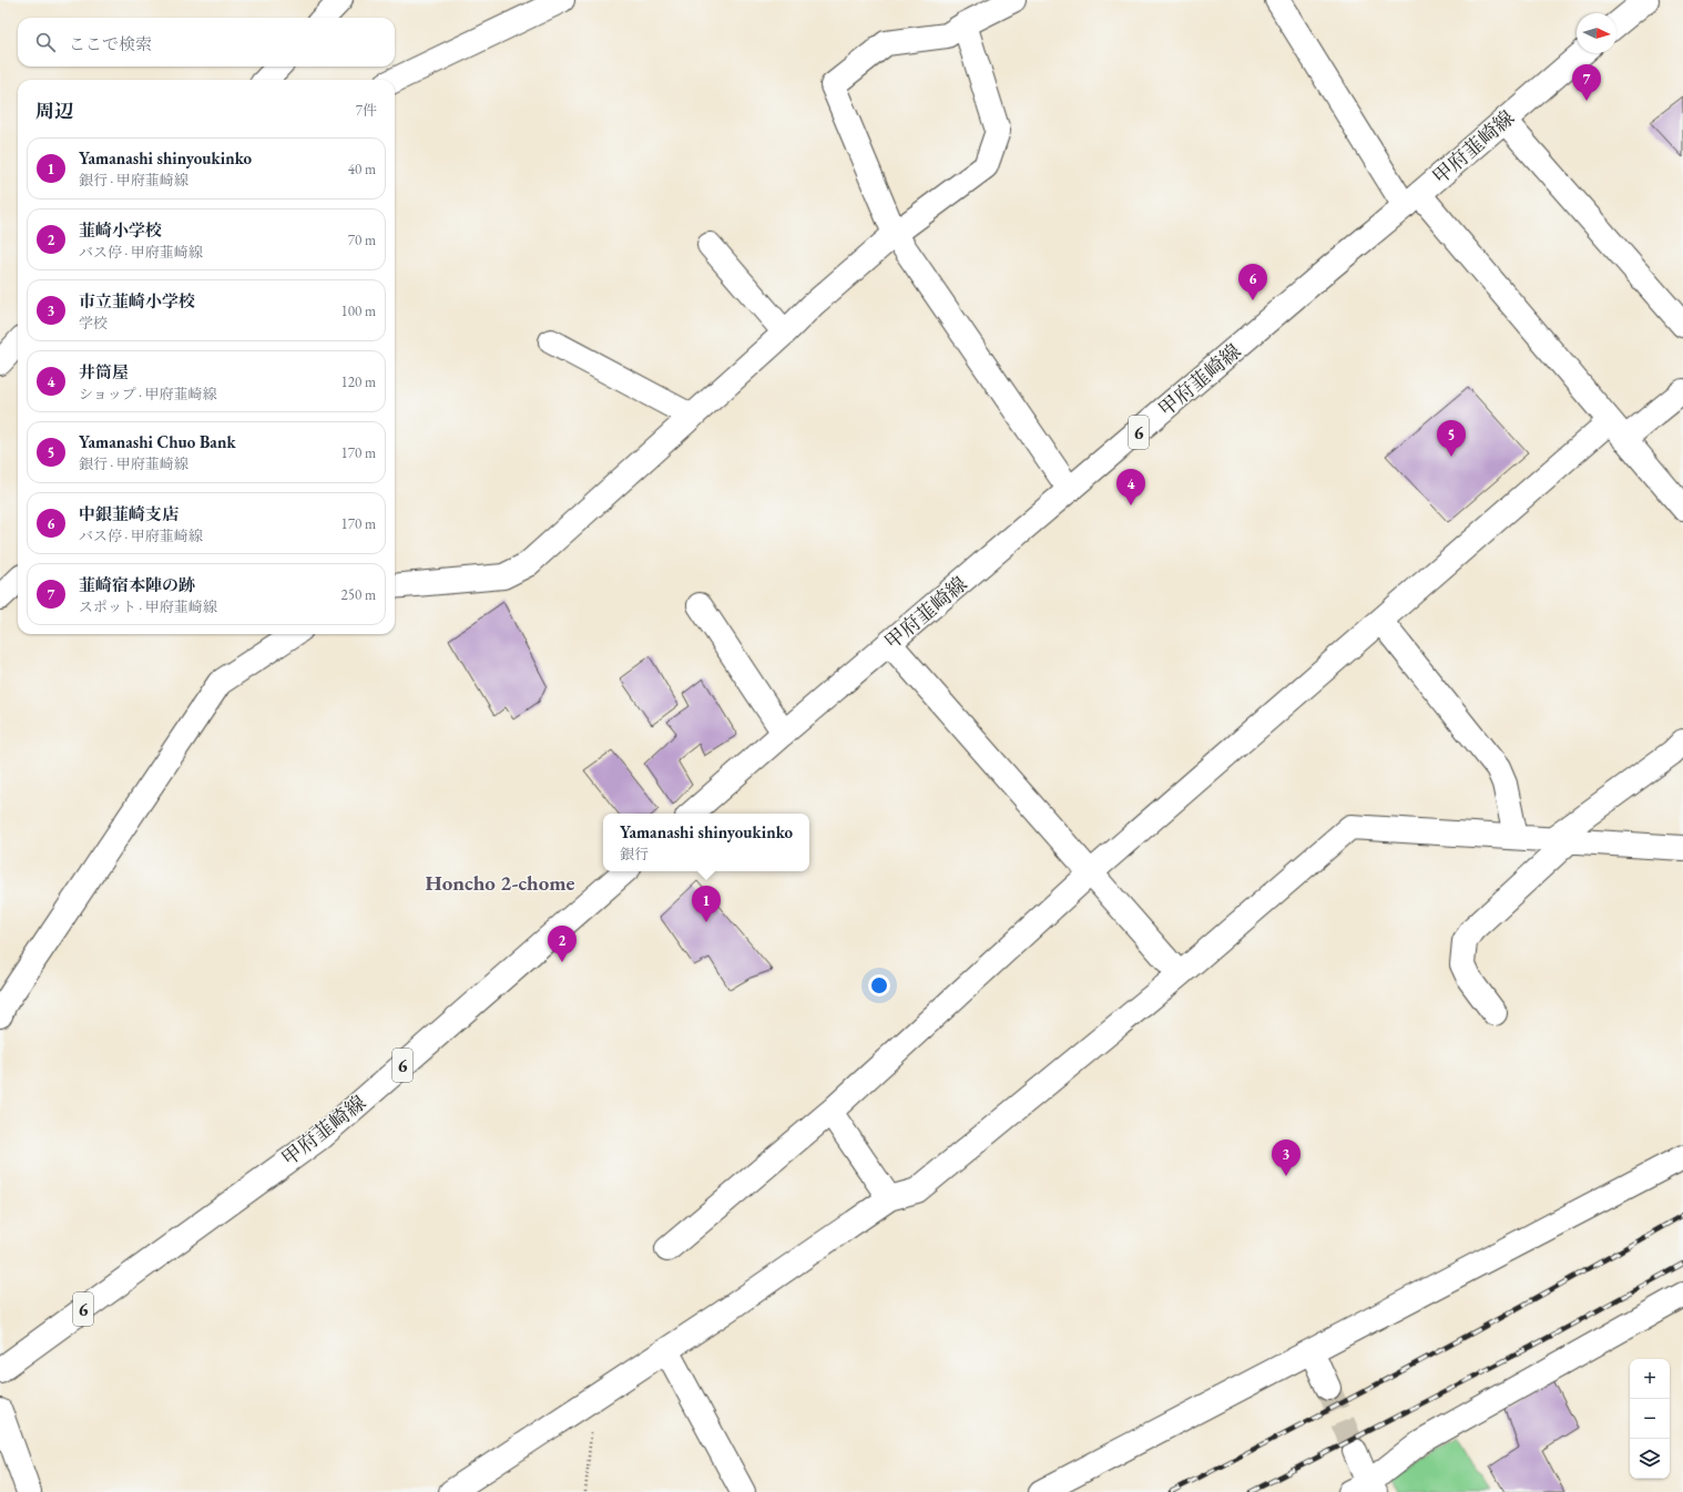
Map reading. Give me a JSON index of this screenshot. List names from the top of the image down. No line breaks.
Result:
{"streets":{"main road":["甲府韮崎線","6"]},"districts":["Honcho 2-chome"],"north":"right","page":{"search":"ここで検索","pins":["7","6","5","4","1","2","3"],"heading":["周辺","7件"],"list":[{"mark":"1","name":"Yamanashi shinyoukinko","note":"銀行 · 甲府韮崎線","value":"40 m"},{"mark":"2","name":"韮崎小学校","note":"バス停 · 甲府韮崎線","value":"70 m"},{"mark":"3","name":"市立韮崎小学校","note":"学校","value":"100 m"},{"mark":"4","name":"井筒屋","note":"ショップ · 甲府韮崎線","value":"120 m"},{"mark":"5","name":"Yamanashi Chuo Bank","note":"銀行 · 甲府韮崎線","value":"170 m"},{"mark":"6","name":"中銀韮崎支店","note":"バス停 · 甲府韮崎線","value":"170 m"},{"mark":"7","name":"韮崎宿本陣の跡","note":"スポット · 甲府韮崎線","value":"250 m"}],"popup":["Yamanashi shinyoukinko","銀行"],"map_buttons":["+","−"]}}
